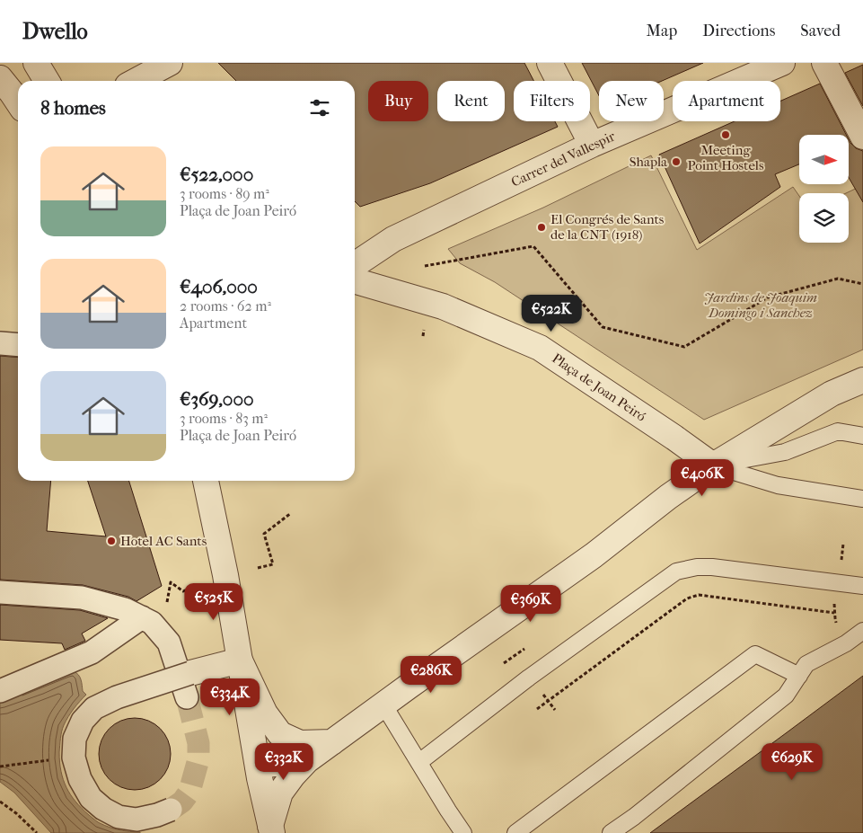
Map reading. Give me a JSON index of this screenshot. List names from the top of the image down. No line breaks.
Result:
{"streets":{"street":["Carrer del Vallespir","Plaça de Joan Peiró"]},"parks":["Jardins de Joaquim Domingo i Sanchez"],"places":["Meeting Point Hostels","Shapla","El Congrés de Sants de la CNT (1918)","Hotel AC Sants"],"north":"right","page":{"header":"Dwello","nav":["Map","Directions","Saved"],"chip":["Buy","Rent","Filters","New","Apartment"],"heading":"8 homes","list":[{"name":"€522,000","note":"3 rooms · 89 m² · Plaça de Joan Peiró"},{"name":"€406,000","note":"2 rooms · 62 m² · Apartment"},{"name":"€369,000","note":"3 rooms · 83 m² · Plaça de Joan Peiró"}],"price":["€522K","€406K","€525K","€369K","€286K","€334K","€332K","€629K"]}}
